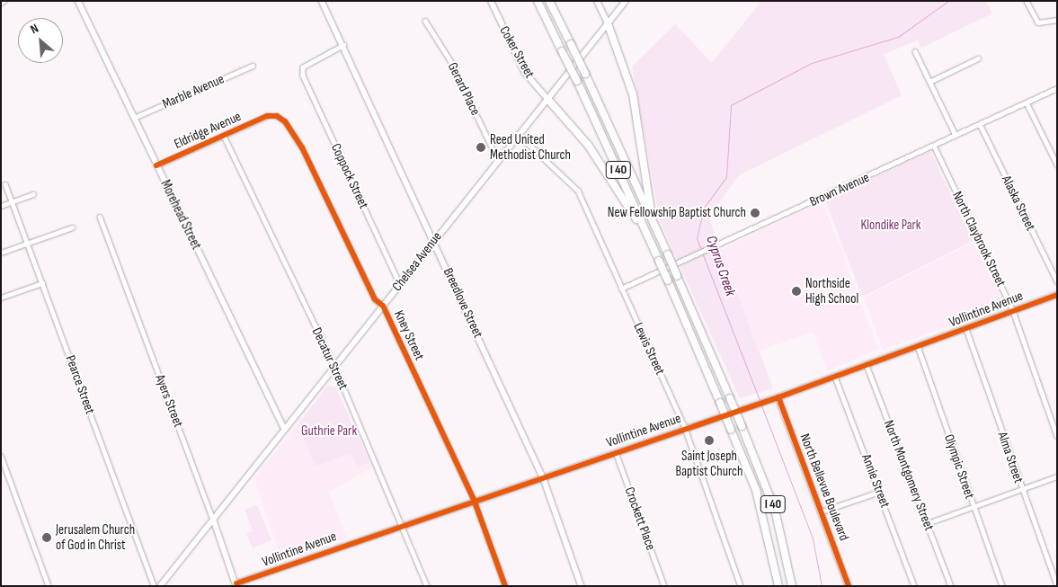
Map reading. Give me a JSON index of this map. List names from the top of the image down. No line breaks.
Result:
{"streets":{"highway":["I 40"],"main road":["Coker Street","Chelsea Avenue"],"street":["Gerard Place","Marble Avenue","Eldridge Avenue","Coppock Street","Brown Avenue","Alaska Street","Morehead Street","North Claybrook Street","Breedlove Street","Vollintine Avenue","Kney Street","Lewis Street","Decatur Street","Pearce Street","Ayers Street","Alma Street","Olympic Street","North Montgomery Street","Annie Street","North Bellevue Boulevard","Crockett Place"]},"crossings":[["Coker Street","Chelsea Avenue"],["Gerard Place","Chelsea Avenue"],["Marble Avenue","Morehead Street"],["Eldridge Avenue","Morehead Street"],["Eldridge Avenue","Kney Street"],["Eldridge Avenue","Decatur Street"],["Coppock Street","Chelsea Avenue"],["Coppock Street","Breedlove Street"],["Brown Avenue","Alaska Street"],["Brown Avenue","North Claybrook Street"],["Brown Avenue","Lewis Street"],["Morehead Street","Chelsea Avenue"],["North Claybrook Street","Vollintine Avenue"],["Chelsea Avenue","Breedlove Street"],["Chelsea Avenue","Kney Street"],["Chelsea Avenue","Lewis Street"],["Chelsea Avenue","Decatur Street"],["Chelsea Avenue","Ayers Street"],["Breedlove Street","Vollintine Avenue"],["Vollintine Avenue","Kney Street"],["Vollintine Avenue","Lewis Street"],["Vollintine Avenue","Decatur Street"],["Vollintine Avenue","Ayers Street"],["Vollintine Avenue","Alma Street"],["Vollintine Avenue","Olympic Street"],["Vollintine Avenue","North Montgomery Street"],["Vollintine Avenue","Annie Street"],["Vollintine Avenue","North Bellevue Boulevard"],["Vollintine Avenue","Crockett Place"]],"water":["Cyprus Creek"],"parks":["Klondike Park","Guthrie Park"],"places":["Reed United Methodist Church","New Fellowship Baptist Church","Northside High School","Saint Joseph Baptist Church","Jerusalem Church of God in Christ"],"north":"top left"}
